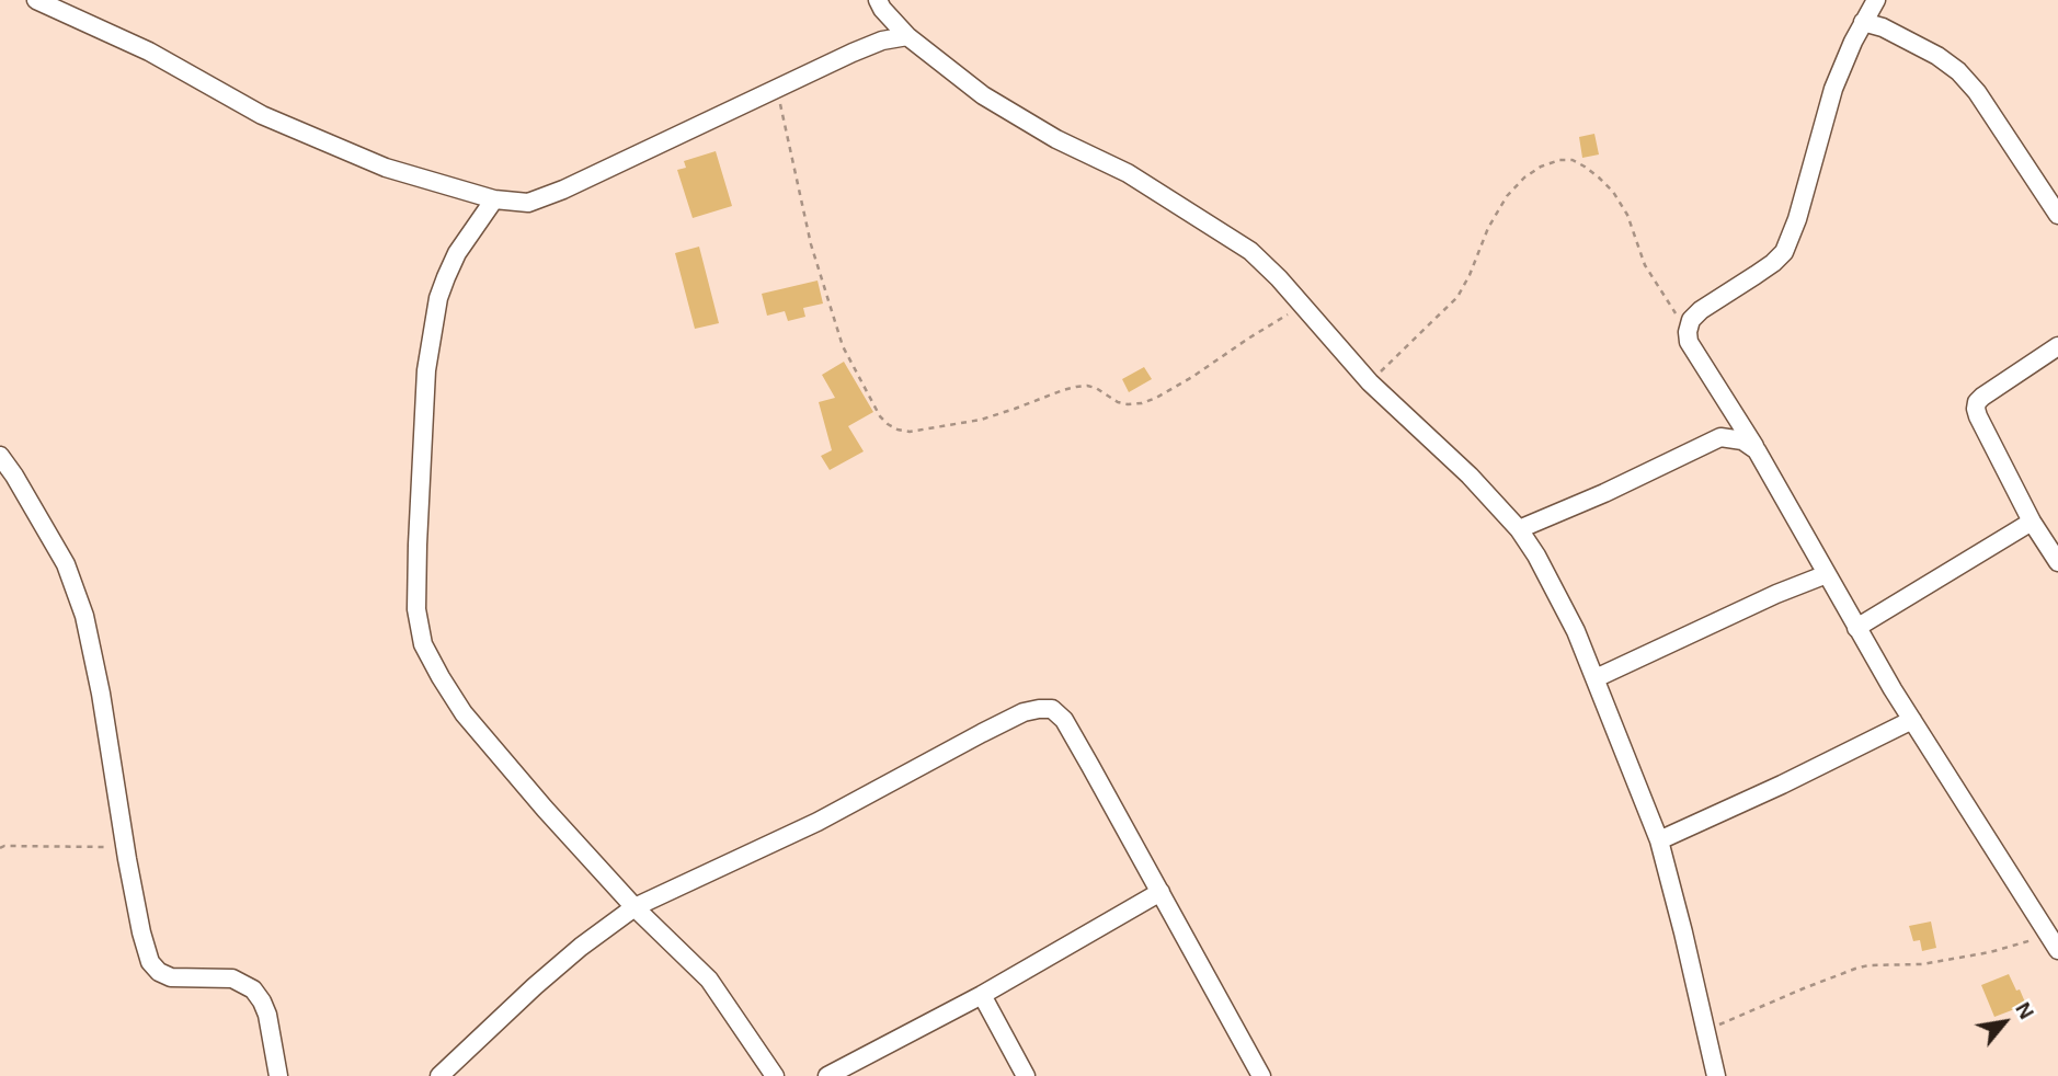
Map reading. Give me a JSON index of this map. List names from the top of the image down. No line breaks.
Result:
{"north":"top right"}
